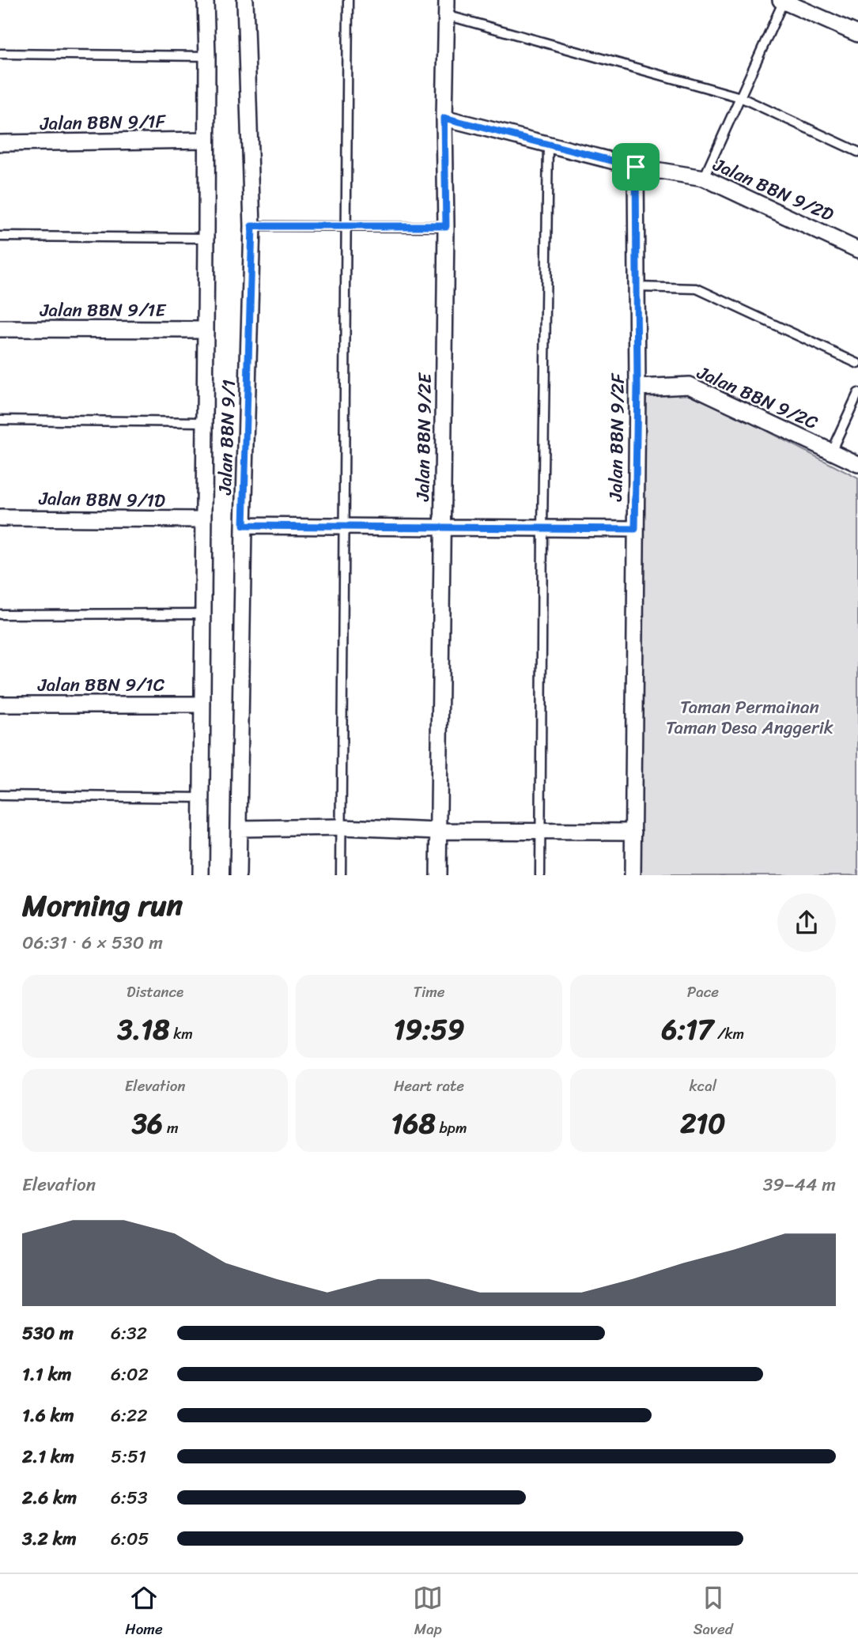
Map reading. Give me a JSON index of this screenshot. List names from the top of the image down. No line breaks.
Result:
{"streets":{"street":["Jalan BBN 9/1F","Jalan BBN 9/2D","Jalan BBN 9/1E","Jalan BBN 9/2C","Jalan BBN 9/1","Jalan BBN 9/2E","Jalan BBN 9/2F","Jalan BBN 9/1D","Jalan BBN 9/1C"]},"crossings":[["Jalan BBN 9/2D","Jalan BBN 9/2E"],["Jalan BBN 9/2D","Jalan BBN 9/2F"],["Jalan BBN 9/2C","Jalan BBN 9/2F"]],"parks":["Taman Permainan Taman Desa Anggerik"],"page":{"heading":["Morning run","06:31 · 6 × 530 m"],"stats":[["Distance","3.18 km"],["Time","19:59"],["Pace","6:17 /km"],["Elevation","36 m"],["Heart rate","168 bpm"],["kcal","210"]],"chart":["Elevation","39–44 m"],"list":[{"name":"530 m","note":"6:32"},{"name":"1.1 km","note":"6:02"},{"name":"1.6 km","note":"6:22"},{"name":"2.1 km","note":"5:51"},{"name":"2.6 km","note":"6:53"},{"name":"3.2 km","note":"6:05"}],"tabs":["Home","Map","Saved"]}}
